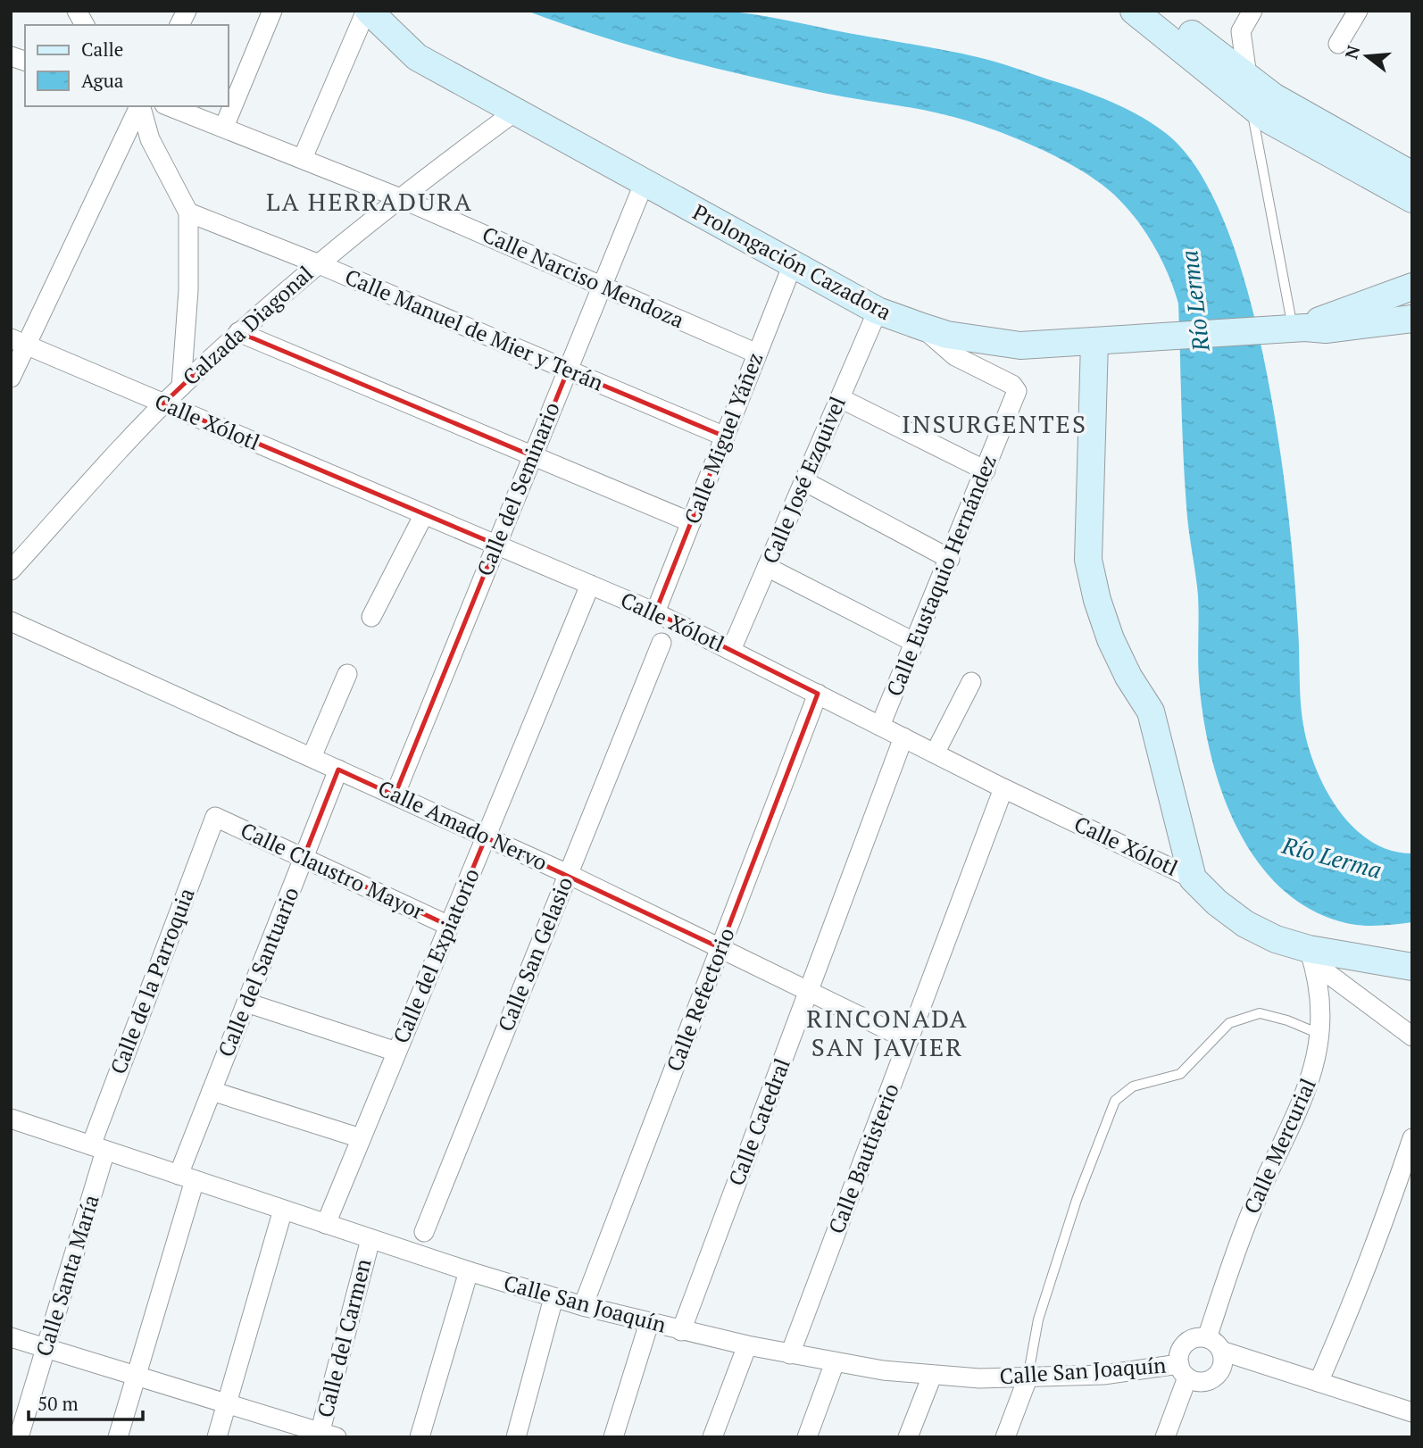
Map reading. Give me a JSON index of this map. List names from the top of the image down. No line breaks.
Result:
{"streets":{"street":["Prolongación Cazadora","Calle Narciso Mendoza","Calzada Diagonal","Calle Manuel de Mier y Terán","Calle Xólotl","Calle Miguel Yáñez","Calle José Ezquivel","Calle del Seminario","Calle Eustaquio Hernández","Calle Amado Nervo","Calle Claustro Mayor","Calle San Gelasio","Calle del Expiatorio","Calle del Santuario","Calle de la Parroquia","Calle Refectorio","Calle Catedral","Calle Mercurial","Calle Bautisterio","Calle Santa María","Calle San Joaquín","Calle del Carmen"]},"crossings":[["Prolongación Cazadora","Calzada Diagonal"],["Prolongación Cazadora","Calle Miguel Yáñez"],["Prolongación Cazadora","Calle José Ezquivel"],["Prolongación Cazadora","Calle del Seminario"],["Prolongación Cazadora","Calle Eustaquio Hernández"],["Calle Narciso Mendoza","Calzada Diagonal"],["Calle Narciso Mendoza","Calle Miguel Yáñez"],["Calle Narciso Mendoza","Calle del Seminario"],["Calzada Diagonal","Calle Manuel de Mier y Terán"],["Calzada Diagonal","Calle Xólotl"],["Calle Manuel de Mier y Terán","Calle Miguel Yáñez"],["Calle Manuel de Mier y Terán","Calle del Seminario"],["Calle Xólotl","Calle Miguel Yáñez"],["Calle Xólotl","Calle José Ezquivel"],["Calle Xólotl","Calle del Seminario"],["Calle Xólotl","Calle Eustaquio Hernández"],["Calle Xólotl","Calle del Expiatorio"],["Calle Xólotl","Calle Refectorio"],["Calle Xólotl","Calle Catedral"],["Calle Xólotl","Calle Mercurial"],["Calle Xólotl","Calle Bautisterio"],["Calle del Seminario","Calle Amado Nervo"],["Calle Amado Nervo","Calle San Gelasio"],["Calle Amado Nervo","Calle del Expiatorio"],["Calle Amado Nervo","Calle del Santuario"],["Calle Amado Nervo","Calle Refectorio"],["Calle Amado Nervo","Calle Catedral"],["Calle Amado Nervo","Calle Bautisterio"],["Calle Claustro Mayor","Calle del Expiatorio"],["Calle Claustro Mayor","Calle del Santuario"],["Calle Claustro Mayor","Calle de la Parroquia"],["Calle del Expiatorio","Calle San Joaquín"],["Calle del Santuario","Calle San Joaquín"],["Calle de la Parroquia","Calle Santa María"],["Calle de la Parroquia","Calle San Joaquín"],["Calle Refectorio","Calle San Joaquín"],["Calle Catedral","Calle San Joaquín"],["Calle Mercurial","Calle San Joaquín"],["Calle Bautisterio","Calle San Joaquín"],["Calle Santa María","Calle San Joaquín"],["Calle San Joaquín","Calle del Carmen"]],"districts":["LA HERRADURA","INSURGENTES","RINCONADA SAN JAVIER"],"water":["Río Lerma"],"legend":["Calle","Agua"],"scale_bar":"50 m","north":"left"}
